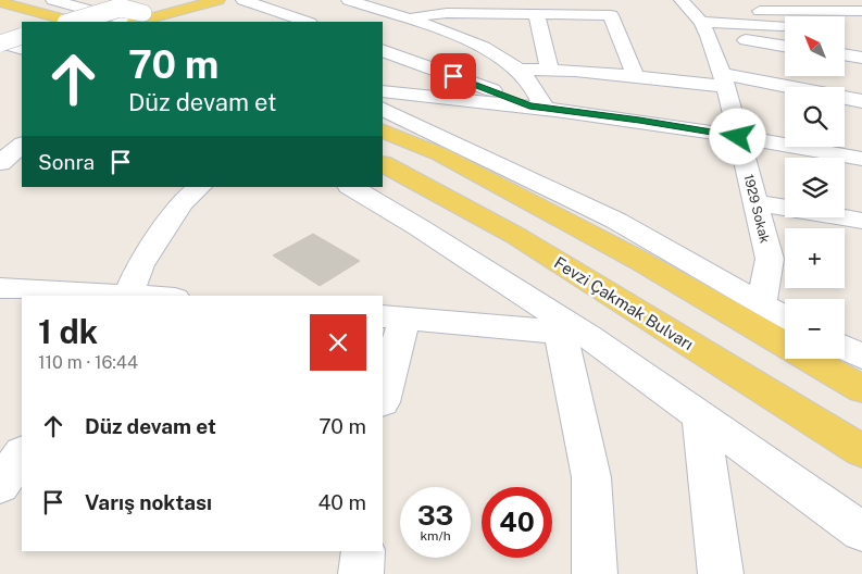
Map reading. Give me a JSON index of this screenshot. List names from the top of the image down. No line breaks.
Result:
{"streets":{"main road":["Fevzi Çakmak Bulvarı"],"street":["1929 Sokak"]},"north":"top left","page":{"map_buttons":["+","−"],"turn":["70 m","Düz devam et"],"then":"Sonra","heading":["1 dk","110 m · 16:44"],"list":[{"name":"Düz devam et","value":"70 m"},{"name":"Varış noktası","value":"40 m"}],"speed":"33 km/h","limit":"40"}}
